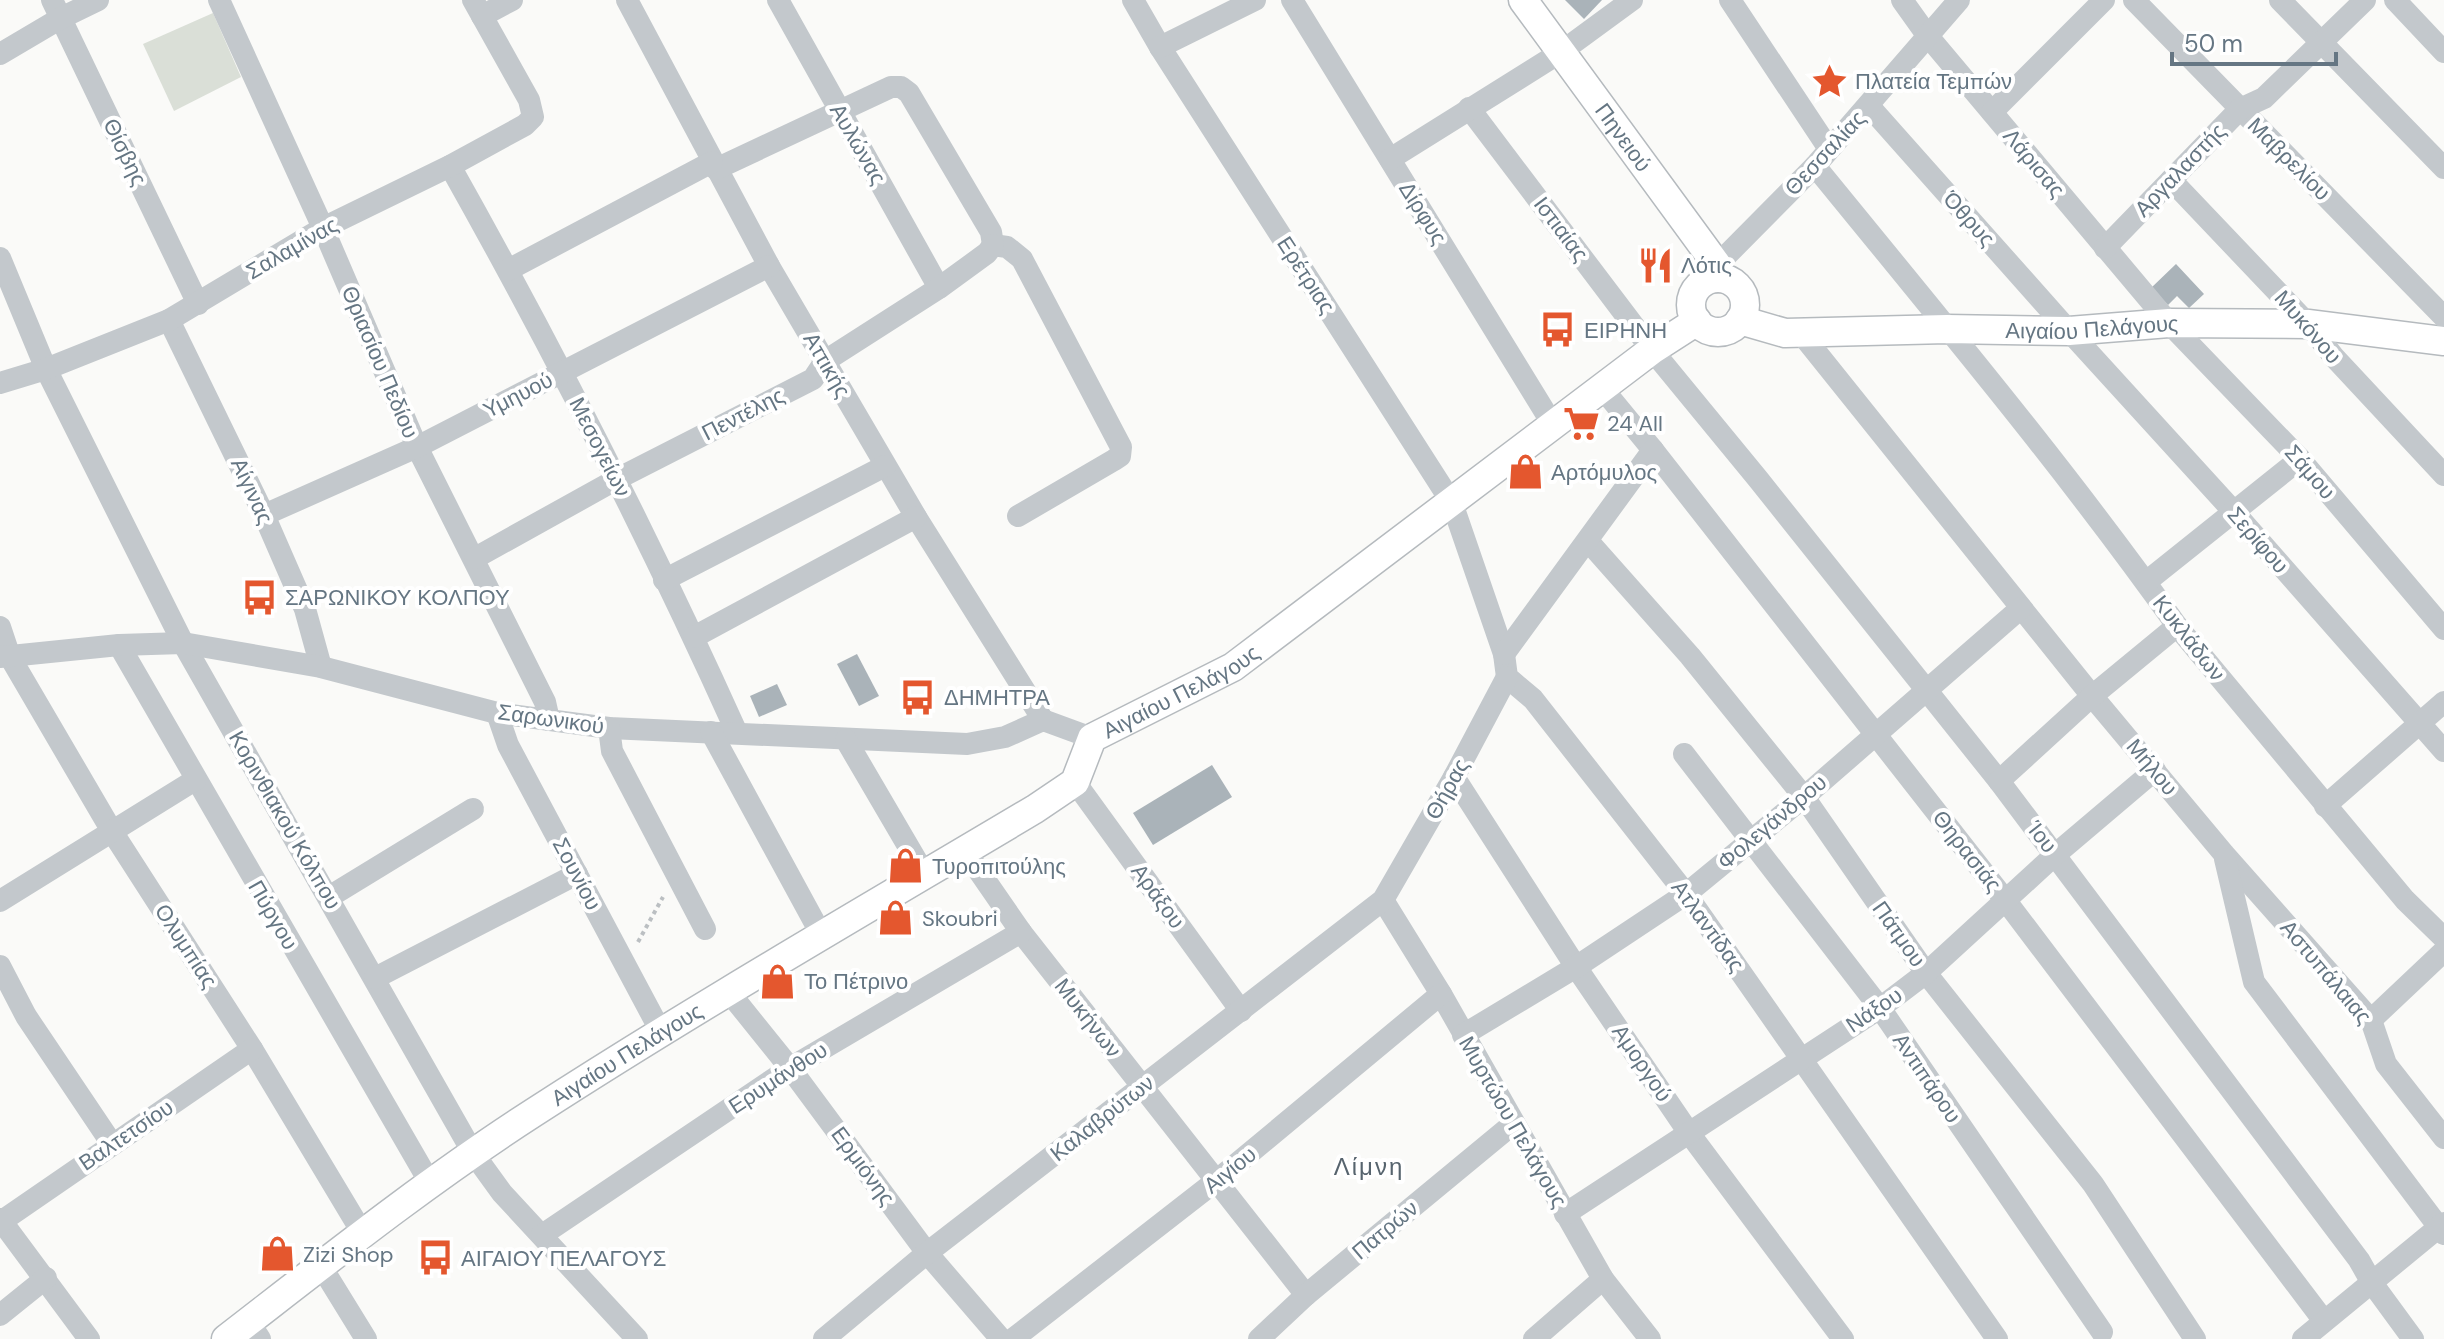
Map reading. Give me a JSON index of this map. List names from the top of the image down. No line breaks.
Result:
{"streets":{"main road":["Πηνειού","Αιγαίου Πελάγους"],"street":["Αυλώνας","Θίσβης","Θεσσαλίας","Μαβρελίου","Λάρισας","Αργαλαστής","Δίρφυς","Όθρυς","Ιστιαίας","Σαλαμίνας","Ερέτριας","Μυκόνου","Θριασίου Πεδίου","Αττικής","Υμηυού","Πεντέλης","Μεσογείων","Σάμου","Αίγινας","Σερίφου","Κυκλάδων","Σαρωνικού","Μήλου","Θήρας","Κορινθιακού Κόλπου","Φολεγάνδρου","Ίου","Θηρασιάς","Σουνίου","Αράξου","Πύργου","Ατλαντίδας","Πάτμου","Ολυμπίας","Αστυπάλαιας","Νάξου","Μυκήνων","Αμοργού","Ερυμάνθου","Αντιπάρου","Καλαβρύτων","Μυρτώου Πελάγους","Βαλτετσίου","Ερμιόνης","Αιγίου","Πατρών"]},"crossings":[["Πηνειού","Θεσσαλίας"],["Πηνειού","Αιγαίου Πελάγους"],["Αυλώνας","Πεντέλης"],["Θίσβης","Σαλαμίνας"],["Θεσσαλίας","Λάρισας"],["Θεσσαλίας","Όθρυς"],["Θεσσαλίας","Αιγαίου Πελάγους"],["Θεσσαλίας","Κυκλάδων"],["Μαβρελίου","Αργαλαστής"],["Λάρισας","Αργαλαστής"],["Λάρισας","Αιγαίου Πελάγους"],["Λάρισας","Σάμου"],["Αργαλαστής","Μυκόνου"],["Δίρφυς","Αιγαίου Πελάγους"],["Όθρυς","Αιγαίου Πελάγους"],["Όθρυς","Σερίφου"],["Ιστιαίας","Αιγαίου Πελάγους"],["Ιστιαίας","Ίου"],["Σαλαμίνας","Θριασίου Πεδίου"],["Σαλαμίνας","Μεσογείων"],["Σαλαμίνας","Αίγινας"],["Σαλαμίνας","Κορινθιακού Κόλπου"],["Ερέτριας","Αιγαίου Πελάγους"],["Ερέτριας","Ατλαντίδας"],["Αιγαίου Πελάγους","Μυκόνου"],["Αιγαίου Πελάγους","Σάμου"],["Αιγαίου Πελάγους","Σερίφου"],["Αιγαίου Πελάγους","Κυκλάδων"],["Αιγαίου Πελάγους","Μήλου"],["Αιγαίου Πελάγους","Κορινθιακού Κόλπου"],["Αιγαίου Πελάγους","Ίου"],["Αιγαίου Πελάγους","Θηρασιάς"],["Αιγαίου Πελάγους","Σουνίου"],["Αιγαίου Πελάγους","Αράξου"],["Αιγαίου Πελάγους","Πύργου"],["Αιγαίου Πελάγους","Ατλαντίδας"],["Αιγαίου Πελάγους","Ολυμπίας"],["Αιγαίου Πελάγους","Μυκήνων"],["Αιγαίου Πελάγους","Ερμιόνης"],["Θριασίου Πεδίου","Υμηυού"],["Θριασίου Πεδίου","Πεντέλης"],["Θριασίου Πεδίου","Σαρωνικού"],["Αττικής","Υμηυού"],["Αττικής","Πεντέλης"],["Αττικής","Σαρωνικού"],["Υμηυού","Μεσογείων"],["Υμηυού","Αίγινας"],["Πεντέλης","Μεσογείων"],["Μεσογείων","Σαρωνικού"],["Αίγινας","Σαρωνικού"],["Σαρωνικού","Κορινθιακού Κόλπου"],["Σαρωνικού","Σουνίου"],["Σαρωνικού","Πύργου"],["Σαρωνικού","Ολυμπίας"],["Μήλου","Φολεγάνδρου"],["Μήλου","Αστυπάλαιας"],["Μήλου","Νάξου"],["Θήρας","Θηρασιάς"],["Θήρας","Ατλαντίδας"],["Θήρας","Πάτμου"],["Θήρας","Αμοργού"],["Θήρας","Καλαβρύτων"],["Θήρας","Μυρτώου Πελάγους"],["Κορινθιακού Κόλπου","Ερυμάνθου"],["Φολεγάνδρου","Ίου"],["Φολεγάνδρου","Θηρασιάς"],["Φολεγάνδρου","Ατλαντίδας"],["Φολεγάνδρου","Πάτμου"],["Φολεγάνδρου","Αμοργού"],["Φολεγάνδρου","Αντιπάρου"],["Φολεγάνδρου","Μυρτώου Πελάγους"],["Ίου","Νάξου"],["Θηρασιάς","Νάξου"],["Αράξου","Καλαβρύτων"],["Ατλαντίδας","Νάξου"],["Πάτμου","Νάξου"],["Ολυμπίας","Βαλτετσίου"],["Νάξου","Αμοργού"],["Νάξου","Αντιπάρου"],["Νάξου","Μυρτώου Πελάγους"],["Μυκήνων","Ερυμάνθου"],["Μυκήνων","Καλαβρύτων"],["Μυκήνων","Αιγίου"],["Μυκήνων","Πατρών"],["Ερυμάνθου","Ερμιόνης"],["Καλαβρύτων","Μυρτώου Πελάγους"],["Καλαβρύτων","Ερμιόνης"],["Μυρτώου Πελάγους","Αιγίου"],["Μυρτώου Πελάγους","Πατρών"]],"districts":["Λίμνη"],"places":{"place":["Πλατεία Τεμπών"],"restaurant":["Λότις"],"bus stop":["ΕΙΡΗΝΗ","ΣΑΡΩΝΙΚΟΥ ΚΟΛΠΟΥ","ΔΗΜΗΤΡΑ","ΑΙΓΑΙΟΥ ΠΕΛΑΓΟΥΣ"],"supermarket":["24 All"],"shop":["Αρτόμυλος","Τυροπιτούλης","Skoubri","Το Πέτρινο","Zizi Shop"]},"scale_bar":"50 m"}
